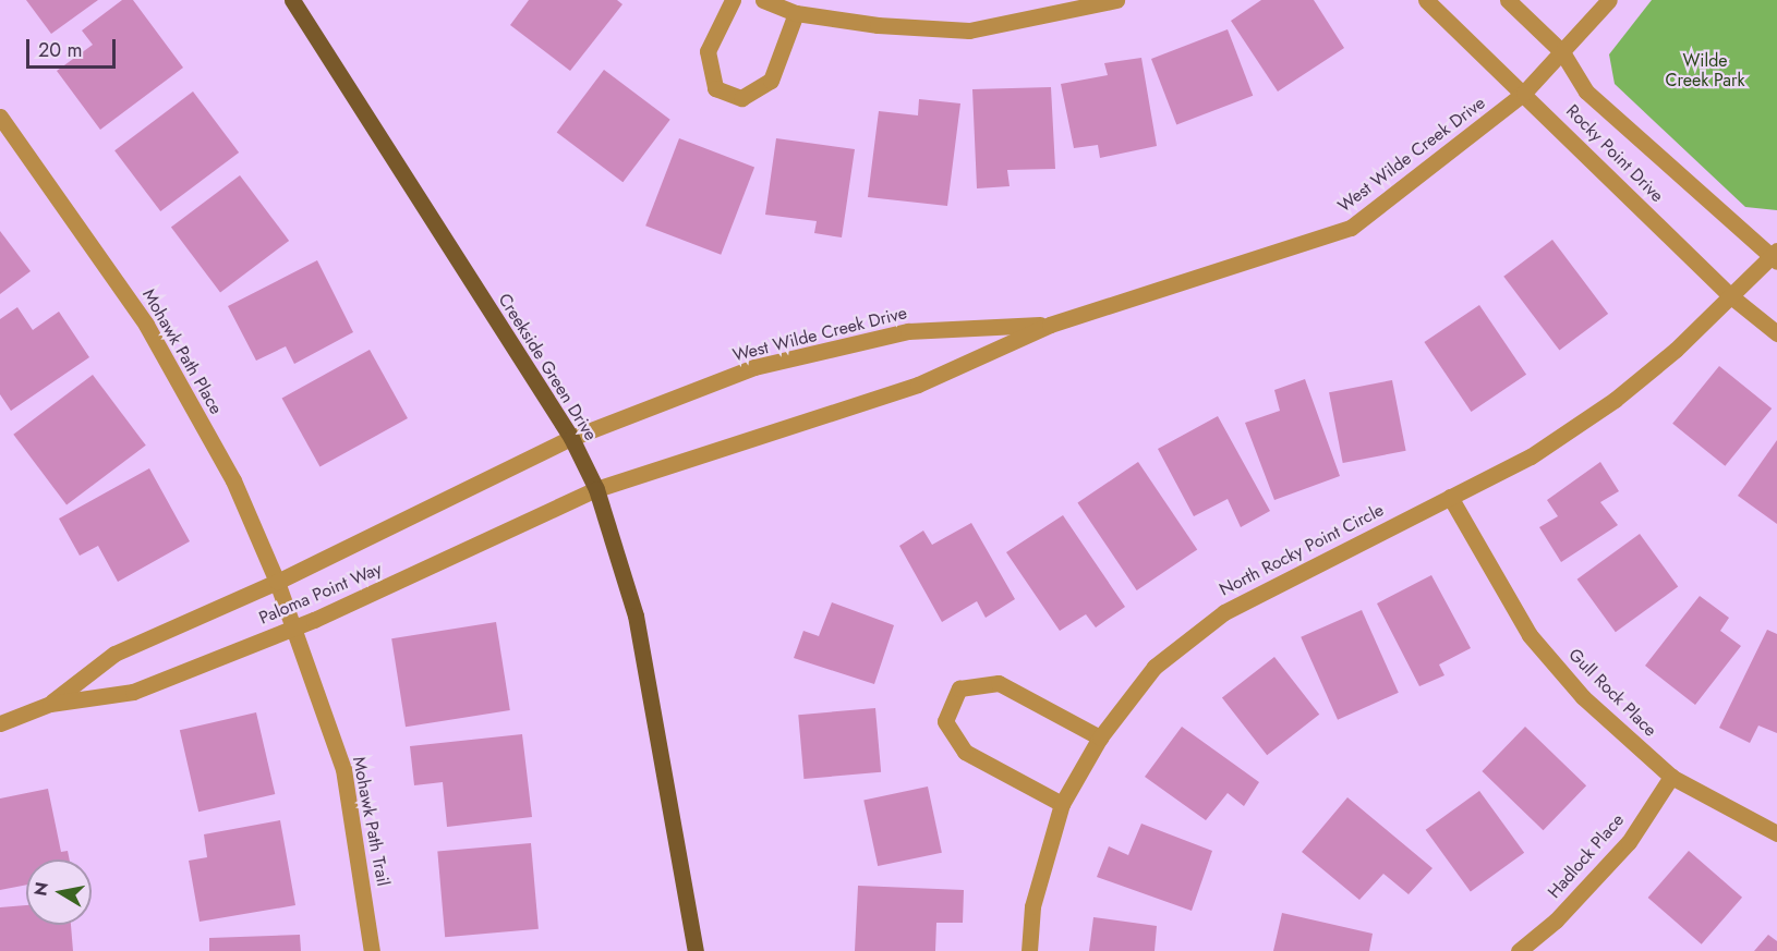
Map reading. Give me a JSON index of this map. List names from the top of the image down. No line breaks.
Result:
{"streets":{"main road":["Creekside Green Drive"],"street":["Rocky Point Drive","West Wilde Creek Drive","Mohawk Path Place","North Rocky Point Circle","Paloma Point Way","Gull Rock Place","Mohawk Path Trail","Hadlock Place"]},"crossings":[["Rocky Point Drive","West Wilde Creek Drive"],["Rocky Point Drive","North Rocky Point Circle"],["West Wilde Creek Drive","Creekside Green Drive"],["West Wilde Creek Drive","Paloma Point Way"],["Mohawk Path Place","Paloma Point Way"],["Mohawk Path Place","Mohawk Path Trail"],["Creekside Green Drive","Paloma Point Way"],["North Rocky Point Circle","Gull Rock Place"],["Paloma Point Way","Mohawk Path Trail"],["Gull Rock Place","Hadlock Place"]],"parks":["Wilde Creek Park"],"scale_bar":"20 m","north":"left"}
